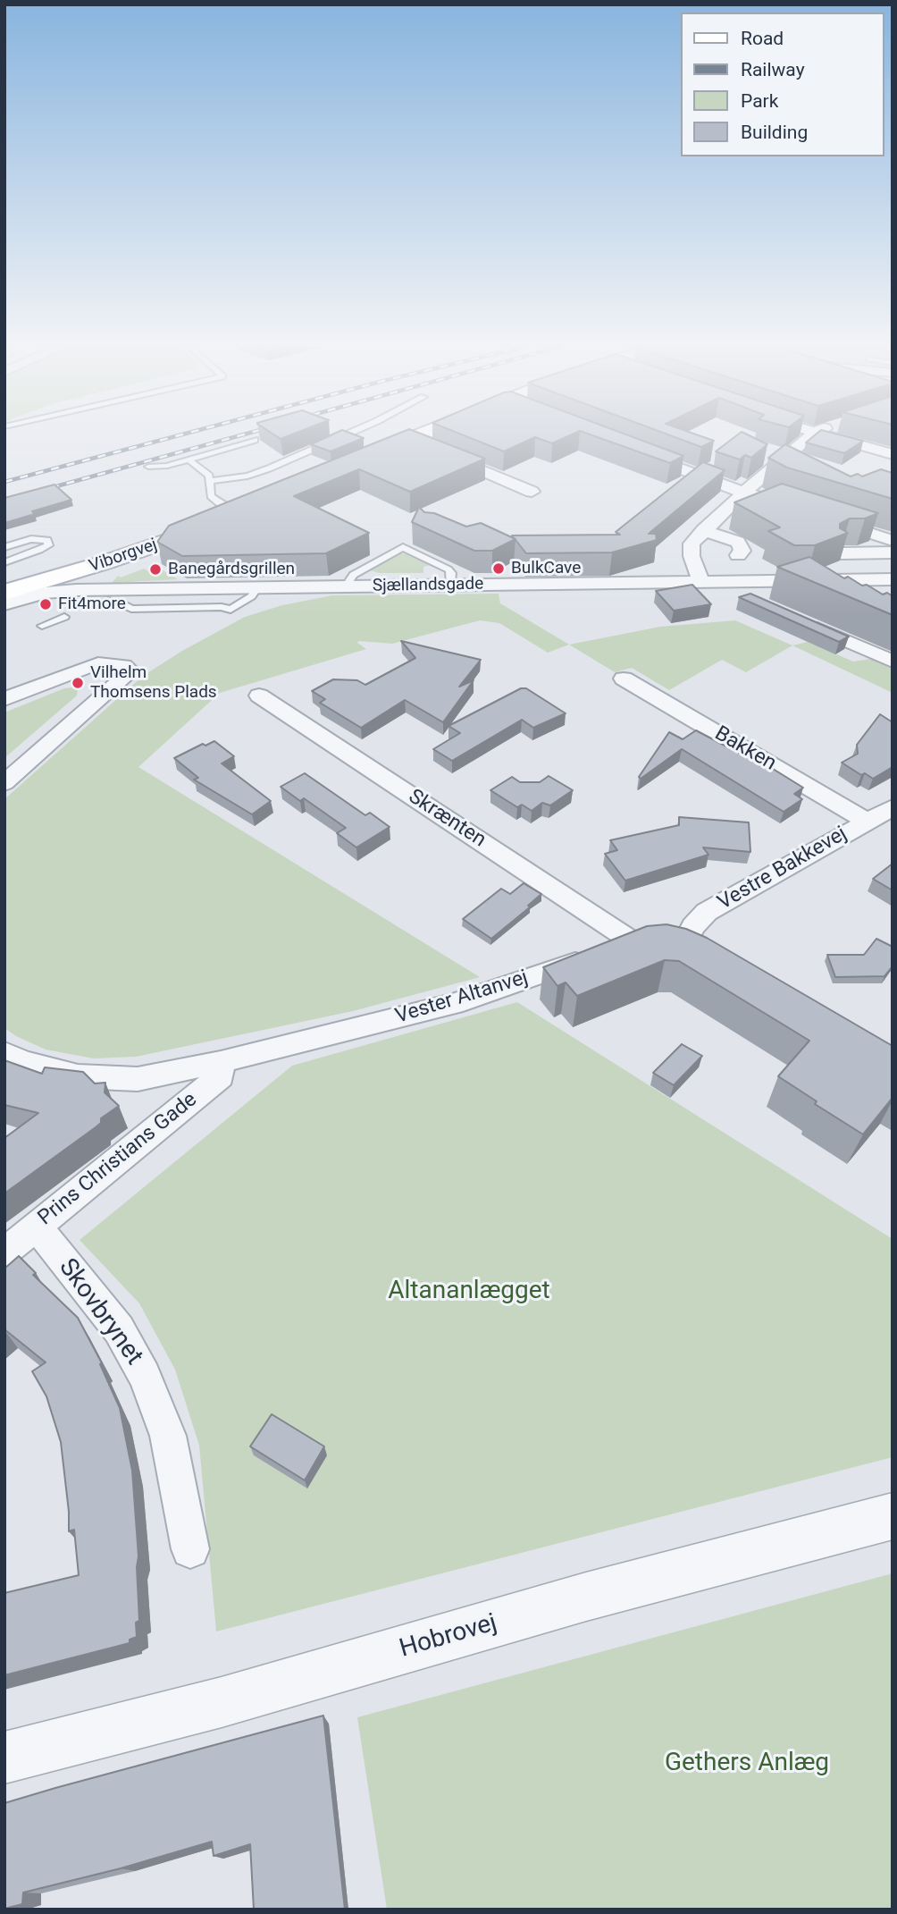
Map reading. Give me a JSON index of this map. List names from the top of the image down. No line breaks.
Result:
{"streets":{"main road":["Viborgvej"],"street":["Sjællandsgade","Bakken","Skrænten","Vestre Bakkevej","Vester Altanvej","Prins Christians Gade","Skovbrynet","Hobrovej"]},"crossings":[["Bakken","Vestre Bakkevej"],["Skrænten","Vester Altanvej"],["Vestre Bakkevej","Vester Altanvej"],["Vester Altanvej","Prins Christians Gade"],["Prins Christians Gade","Skovbrynet"]],"parks":["Altananlægget","Gethers Anlæg"],"places":["BulkCave","Banegårdsgrillen","Fit4more","Vilhelm Thomsens Plads"],"legend":["Road","Railway","Park","Building"]}
